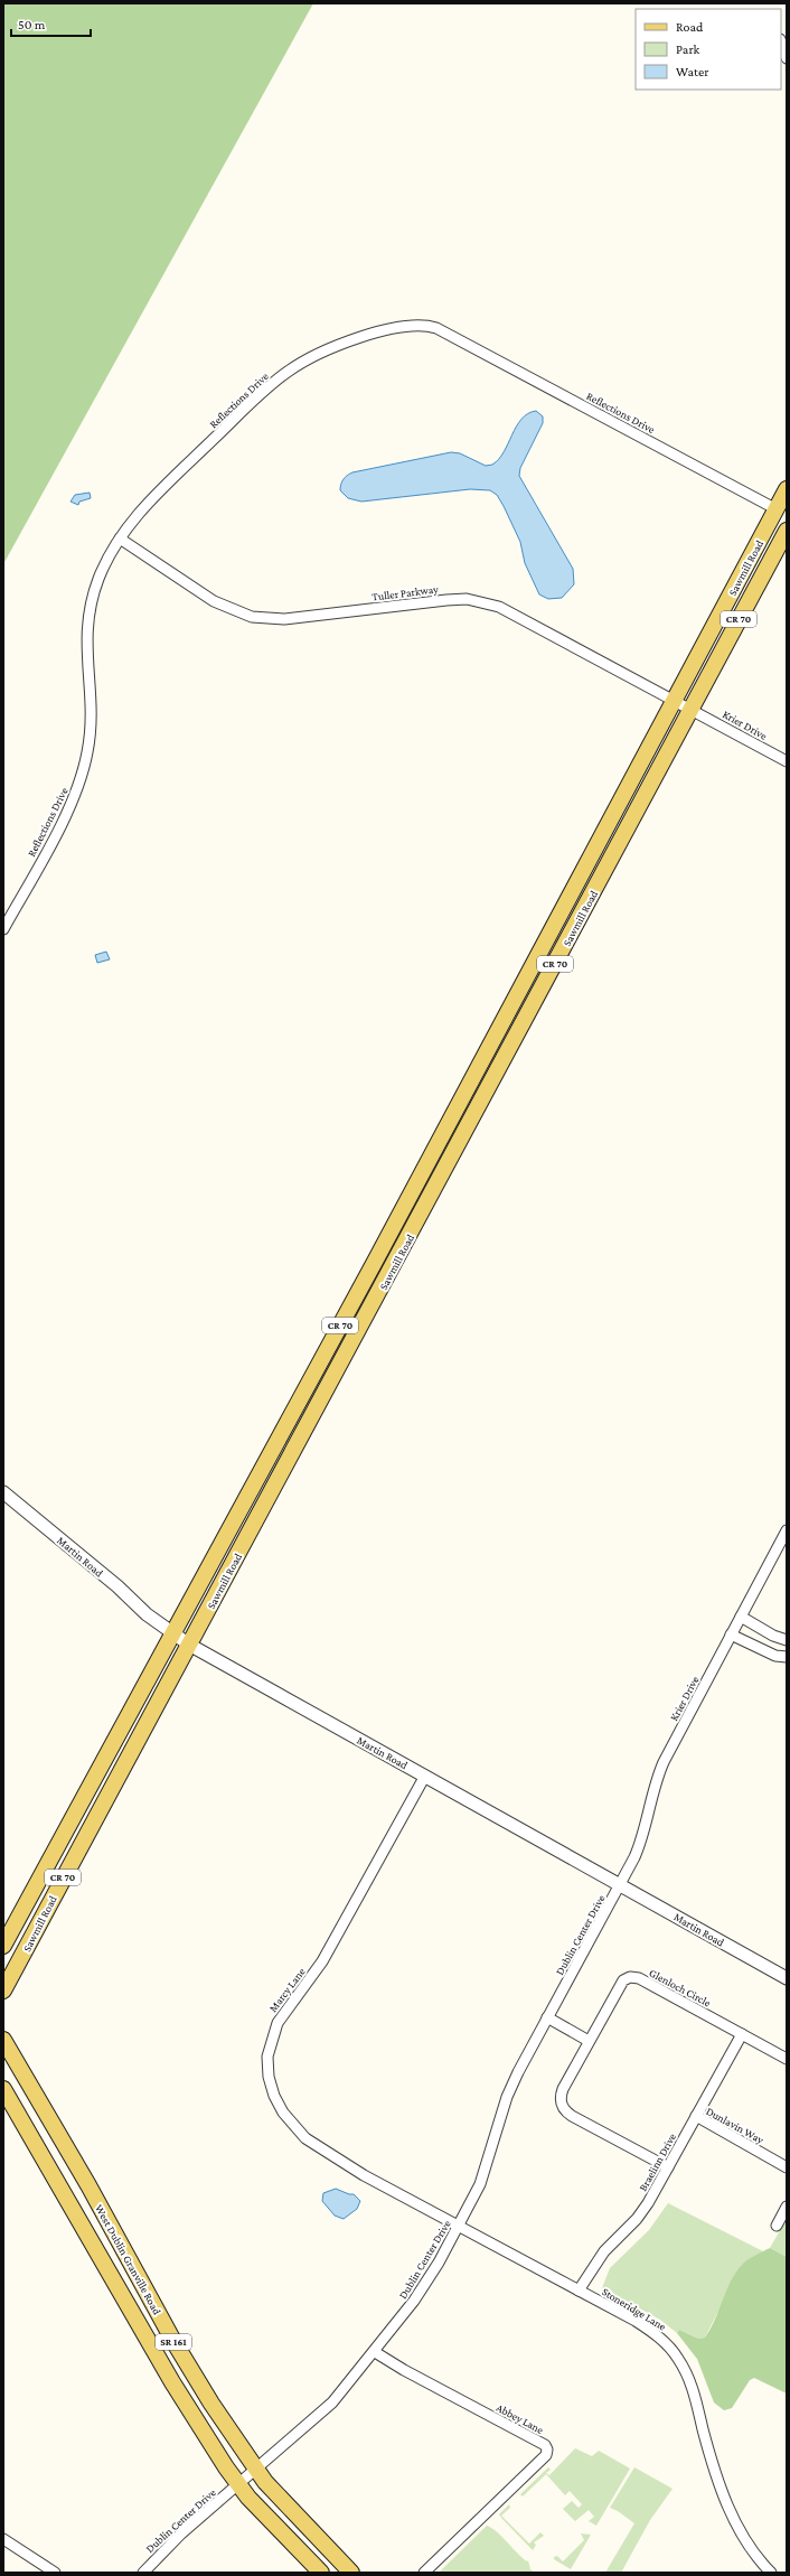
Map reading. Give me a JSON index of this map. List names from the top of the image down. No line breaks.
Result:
{"streets":{"main road":["Sawmill Road","CR 70","West Dublin Granville Road","SR 161"],"street":["Reflections Drive","Tuller Parkway","Krier Drive","Martin Road","Dublin Center Drive","Glenloch Circle","Marcy Lane","Dunlavin Way","Braelinn Drive","Stoneridge Lane","Abbey Lane"]},"crossings":[["Reflections Drive","Sawmill Road"],["Reflections Drive","Tuller Parkway"],["Sawmill Road","Tuller Parkway"],["Sawmill Road","Krier Drive"],["Sawmill Road","Martin Road"],["Tuller Parkway","Krier Drive"],["Krier Drive","Martin Road"],["Krier Drive","Dublin Center Drive"],["Martin Road","Dublin Center Drive"],["Martin Road","Marcy Lane"],["Dublin Center Drive","Marcy Lane"],["Dublin Center Drive","West Dublin Granville Road"],["Dublin Center Drive","Stoneridge Lane"],["Dublin Center Drive","Abbey Lane"],["Glenloch Circle","Braelinn Drive"],["Marcy Lane","Stoneridge Lane"],["Dunlavin Way","Braelinn Drive"],["Braelinn Drive","Stoneridge Lane"]],"legend":["Road","Park","Water"],"scale_bar":"50 m"}
